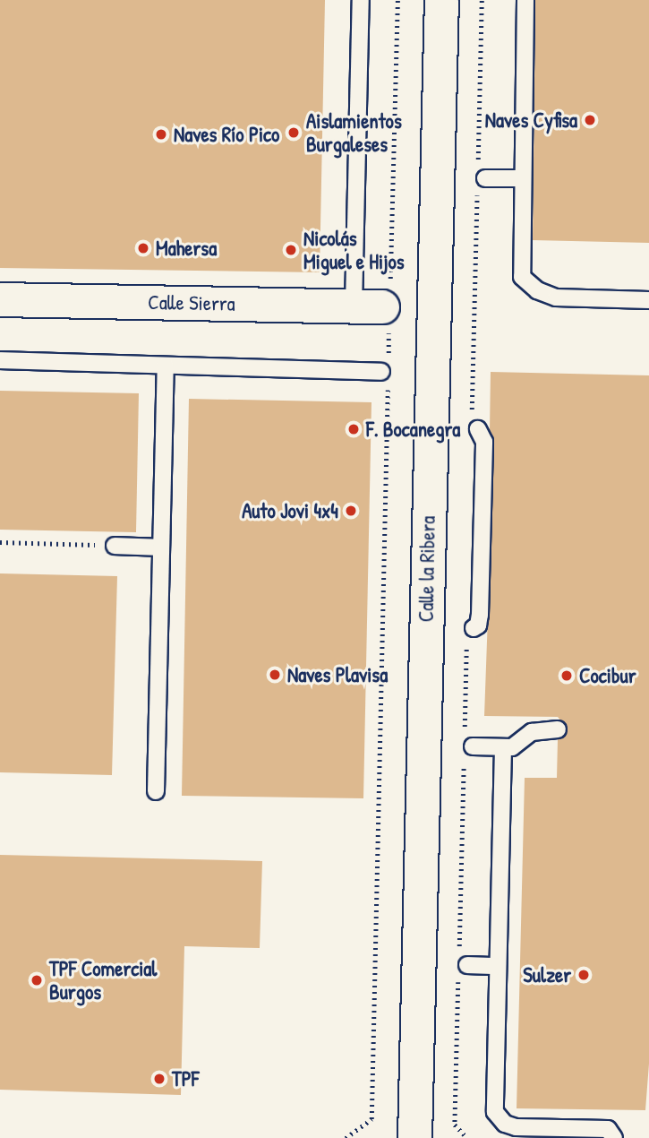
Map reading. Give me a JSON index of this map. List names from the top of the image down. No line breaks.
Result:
{"streets":{"street":["Calle Sierra","Calle la Ribera"]},"places":["Naves Cyfisa","Aislamientos Burgaleses","Naves Río Pico","Mahersa","Nicolás Miguel e Hijos","F. Bocanegra","Auto Jovi 4x4","Naves Plavisa","Cocibur","Sulzer","TPF Comercial Burgos","TPF"]}
